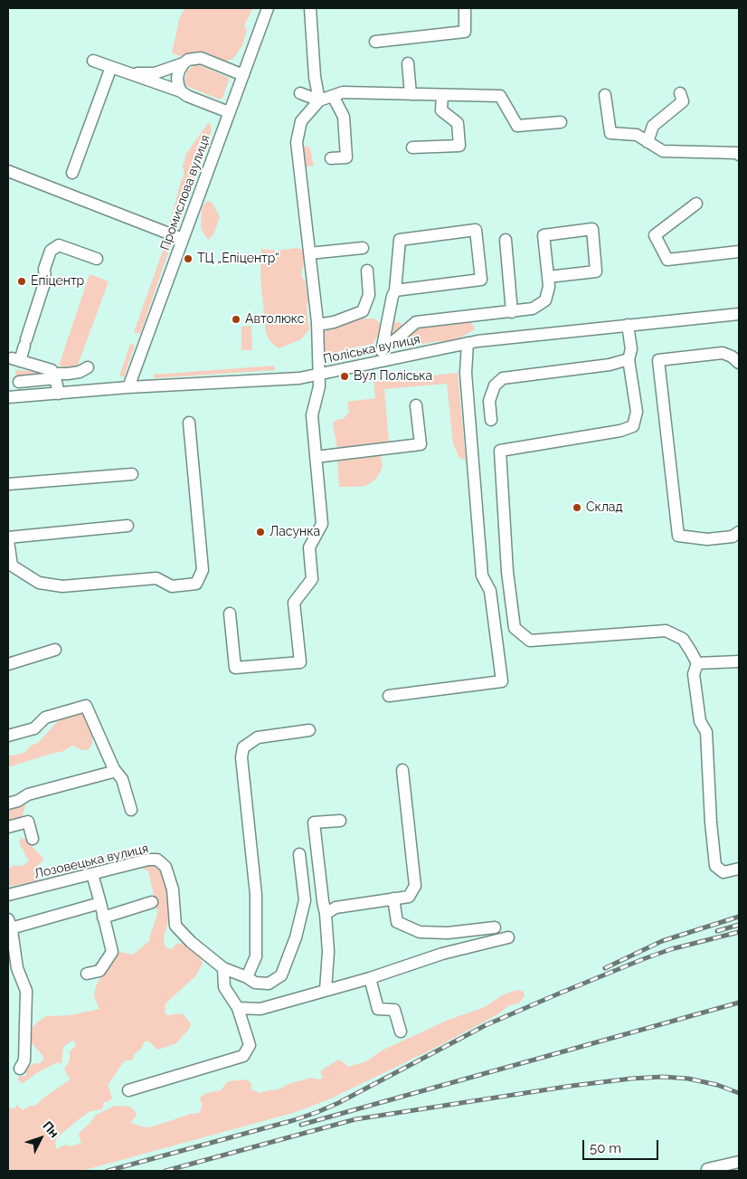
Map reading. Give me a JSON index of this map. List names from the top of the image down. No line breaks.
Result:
{"streets":{"street":["Промислова вулиця","Поліська вулиця","Лозовецька вулиця"]},"crossings":[["Промислова вулиця","Поліська вулиця"]],"places":["ТЦ „Епіцентр“","Епіцентр","Автолюкс","Вул Поліська","Склад","Ласунка"],"scale_bar":"50 m","north":"top right"}
